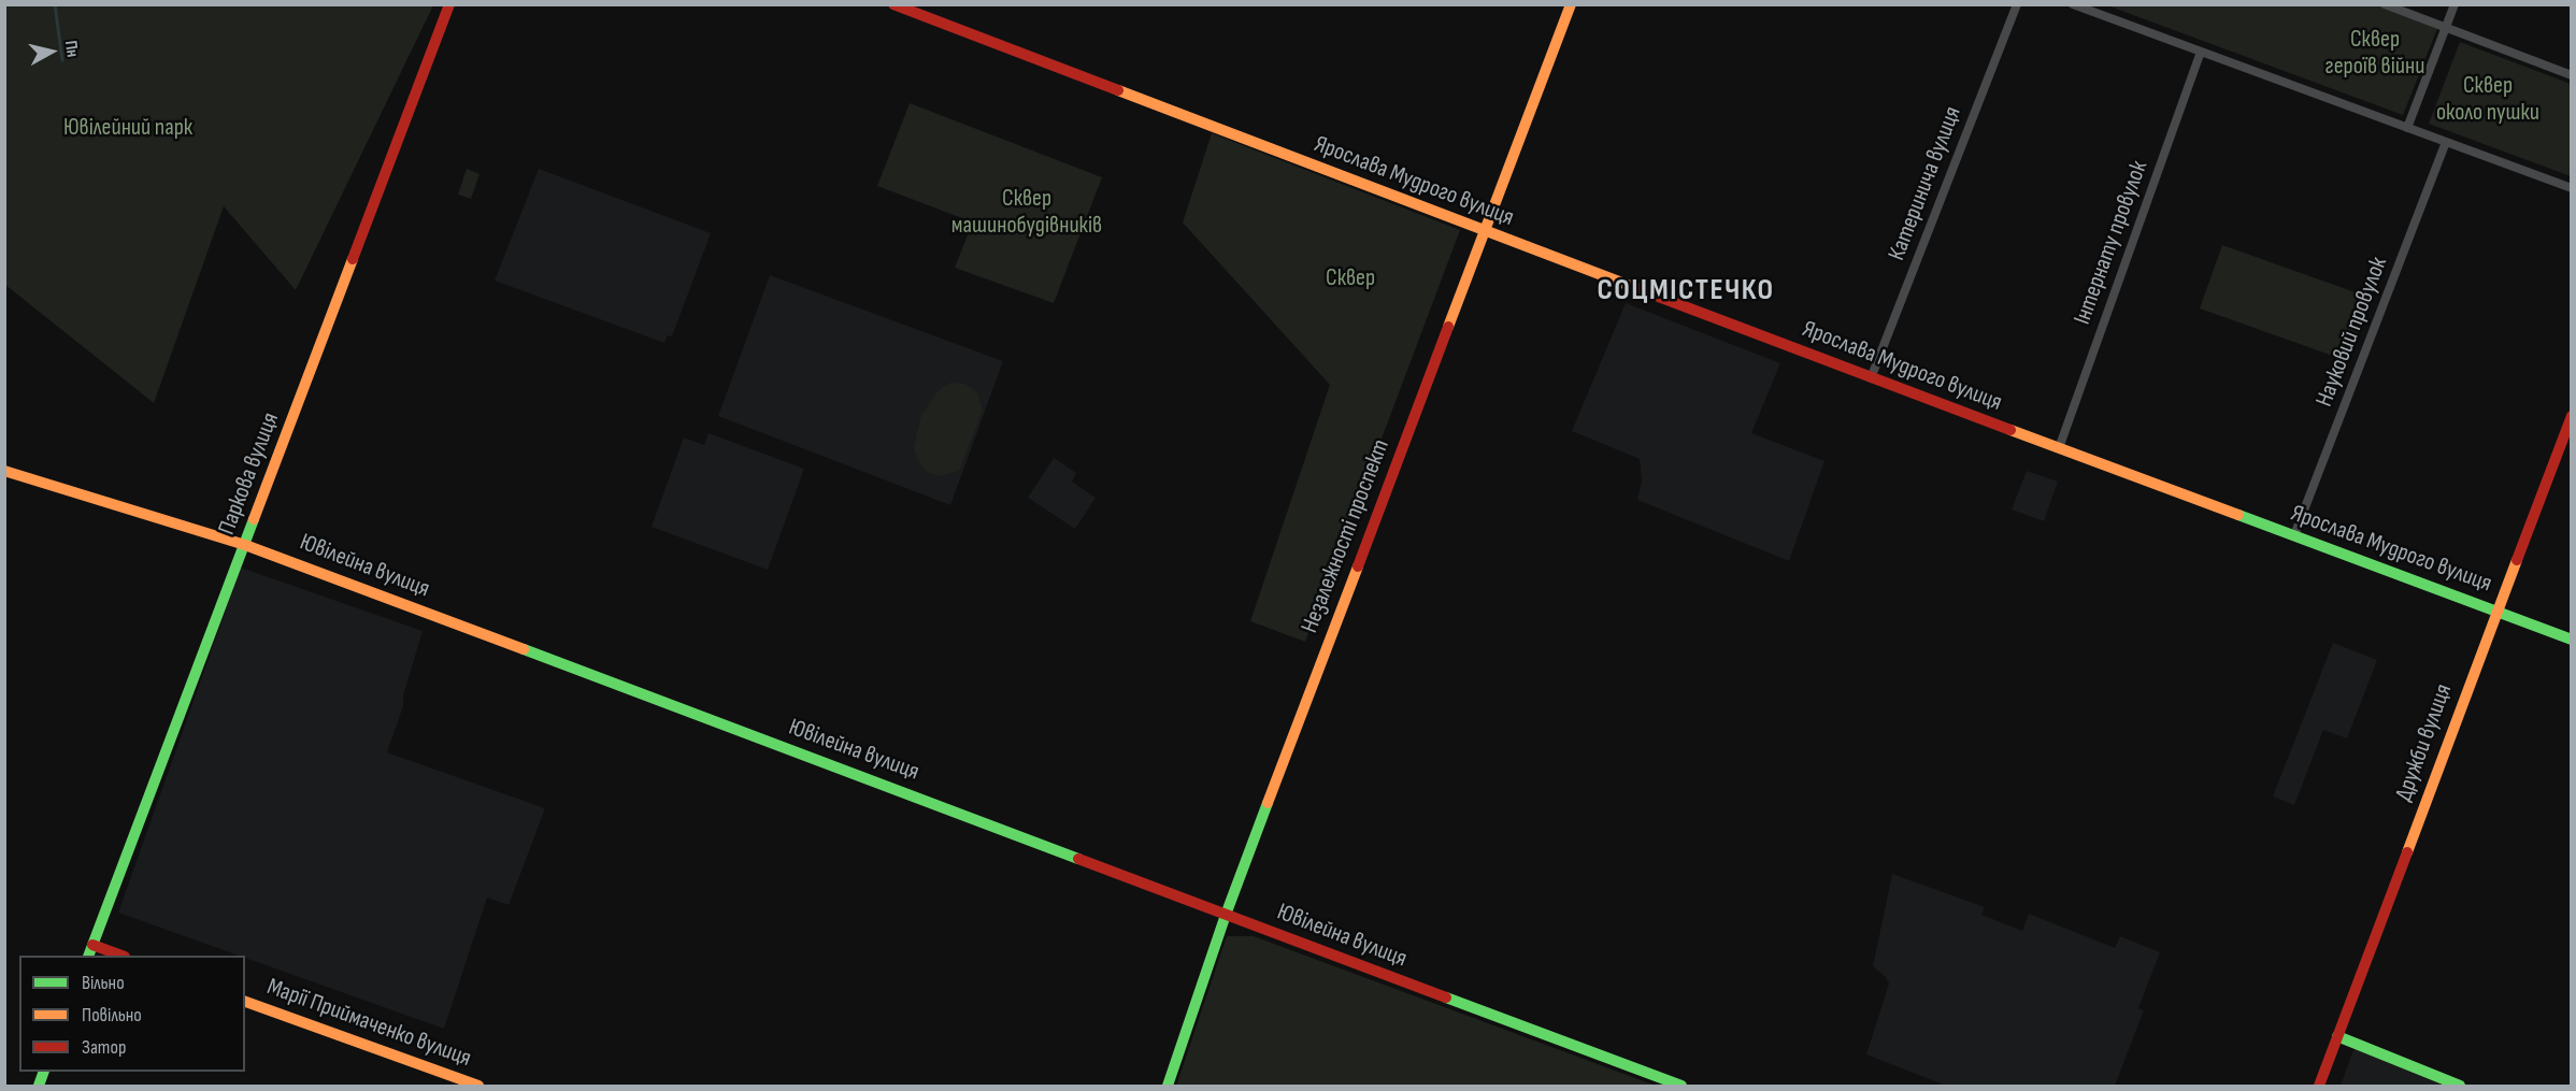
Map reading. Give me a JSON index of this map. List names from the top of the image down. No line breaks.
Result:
{"streets":{"street":["Ярослава Мудрого вулиця","Катеринича вулиця","Інтернату провулок","Науковий провулок","Паркова вулиця","Незалежності проспект","Ювілейна вулиця","Дружби вулиця","Марії Приймаченко вулиця"]},"crossings":[["Ярослава Мудрого вулиця","Катеринича вулиця"],["Ярослава Мудрого вулиця","Інтернату провулок"],["Ярослава Мудрого вулиця","Науковий провулок"],["Ярослава Мудрого вулиця","Незалежності проспект"],["Ярослава Мудрого вулиця","Дружби вулиця"],["Паркова вулиця","Ювілейна вулиця"],["Незалежності проспект","Ювілейна вулиця"]],"districts":["СОЦМІСТЕЧКО"],"parks":["Сквер героїв війни","Сквер около пушки","Ювілейний парк","Сквер машинобудівників","Сквер"],"legend":["Вільно","Повільно","Затор"],"north":"right"}
